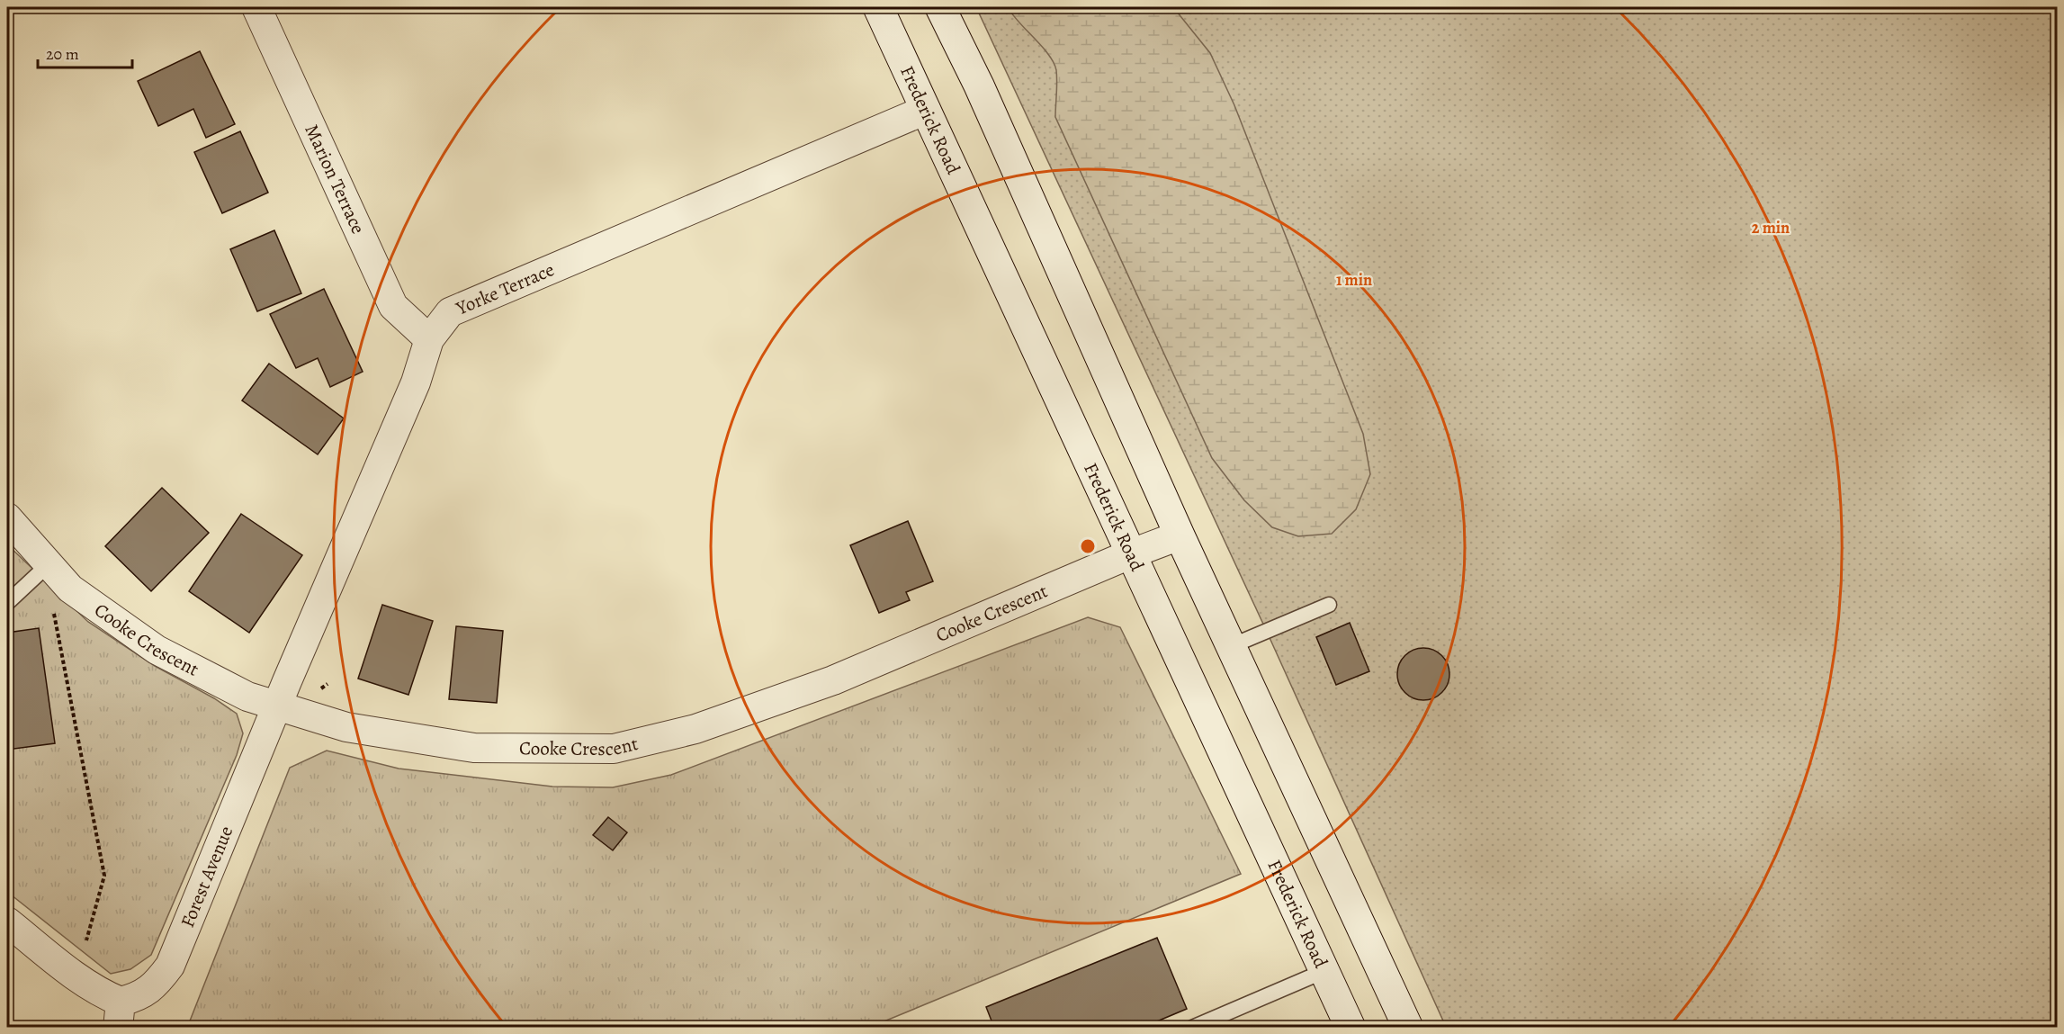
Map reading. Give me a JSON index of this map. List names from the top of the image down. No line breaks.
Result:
{"streets":{"main road":["Frederick Road"],"street":["Marion Terrace","Yorke Terrace","Cooke Crescent","Forest Avenue"]},"crossings":[["Frederick Road","Yorke Terrace"],["Frederick Road","Cooke Crescent"],["Marion Terrace","Yorke Terrace"],["Yorke Terrace","Cooke Crescent"],["Yorke Terrace","Forest Avenue"],["Cooke Crescent","Forest Avenue"]],"scale_bar":"20 m","rings":["2 min","1 min"]}
